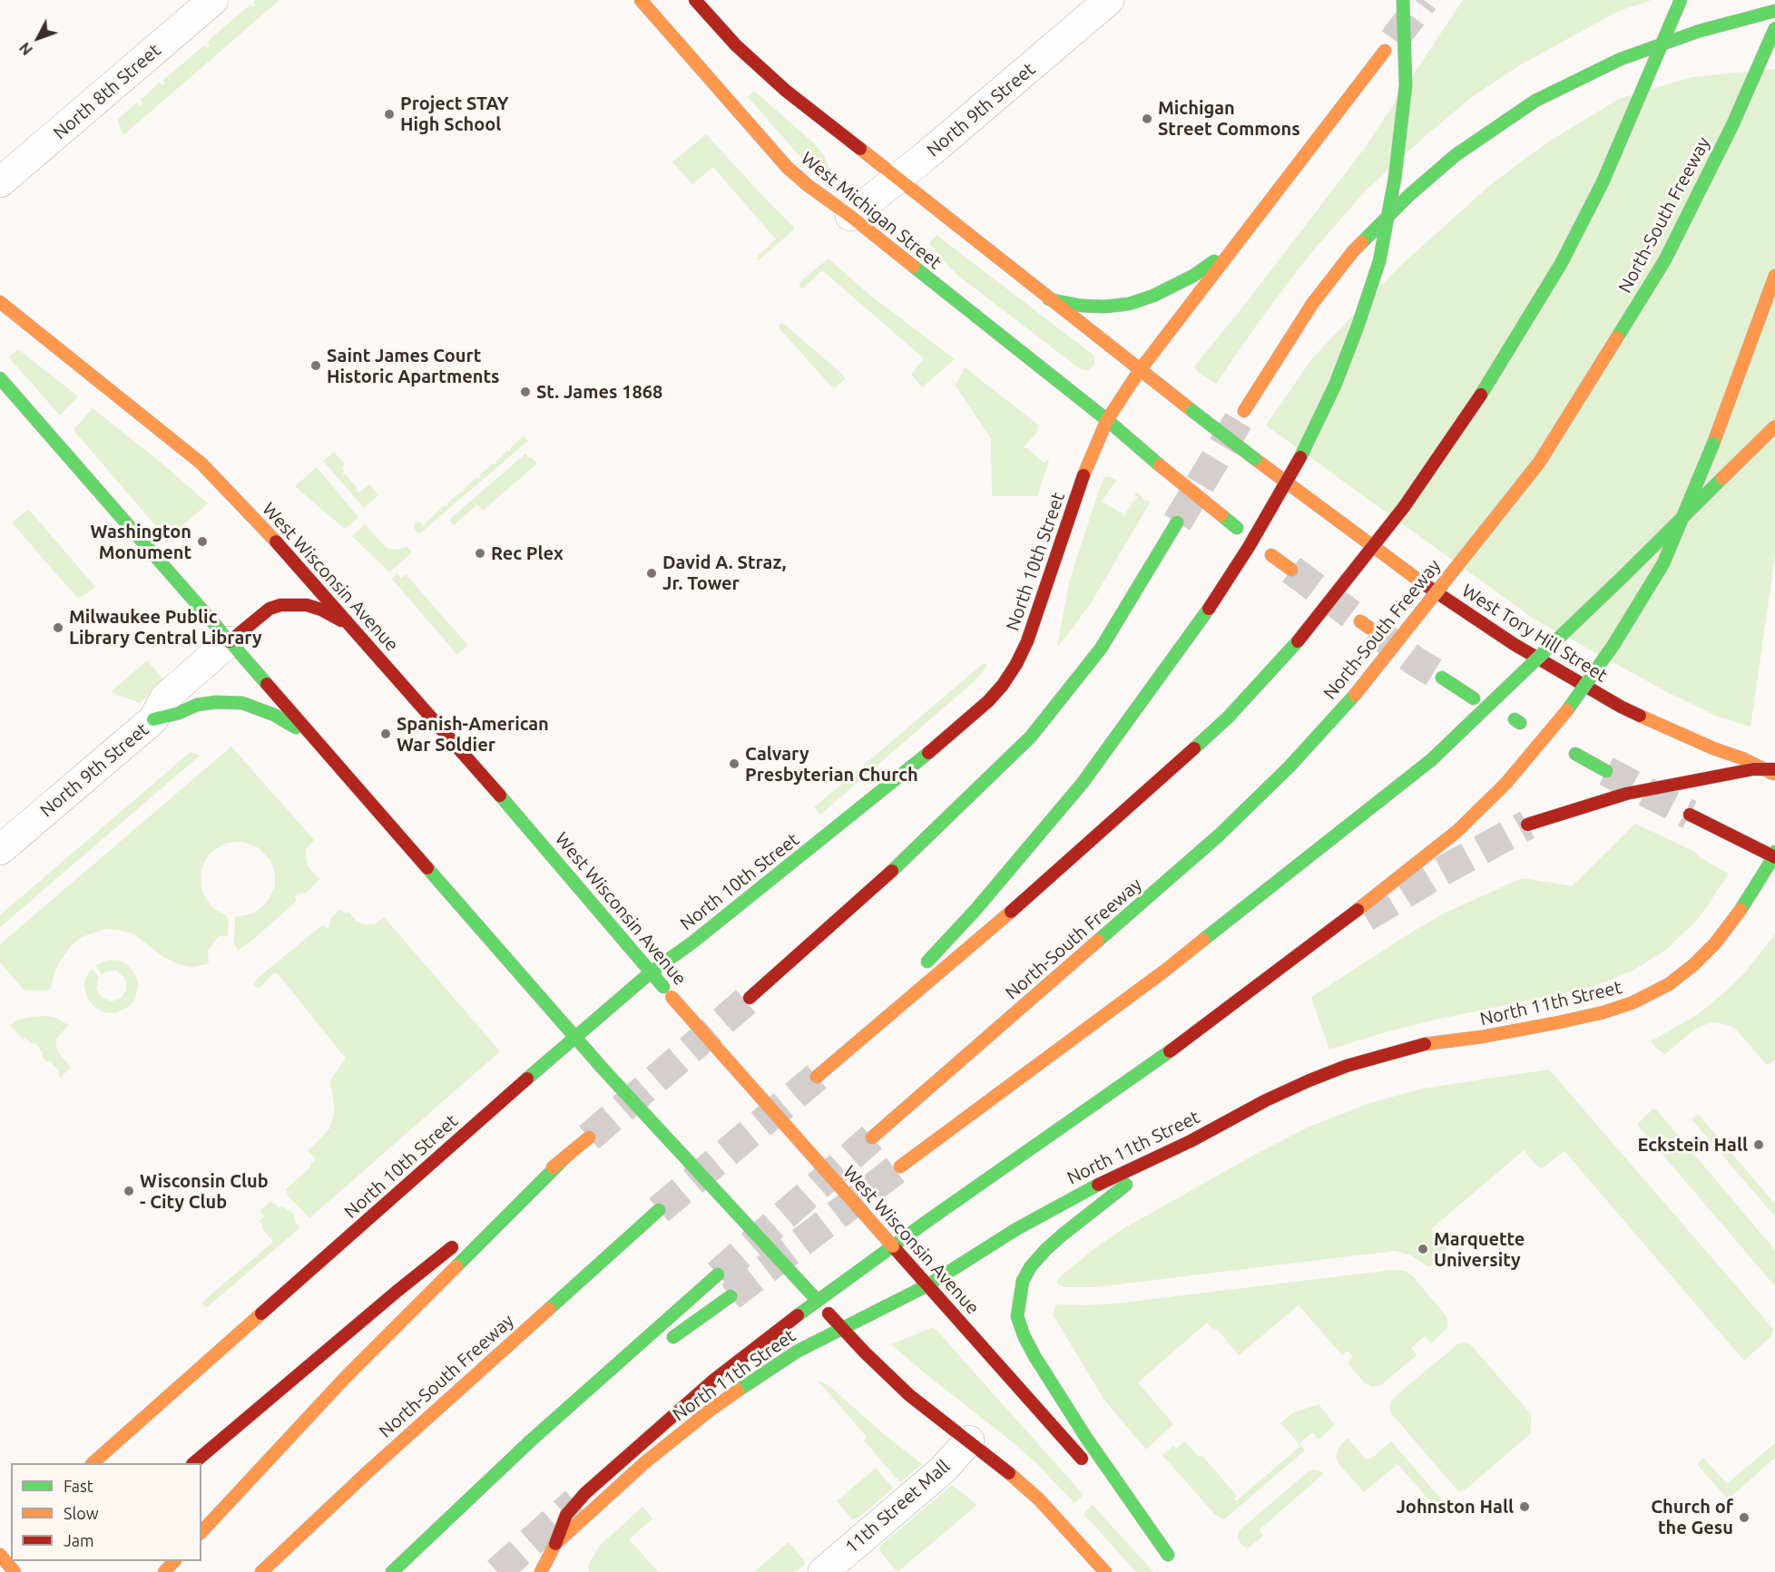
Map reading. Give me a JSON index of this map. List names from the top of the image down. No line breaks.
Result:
{"streets":{"main road":["West Michigan Street","North-South Freeway","North 10th Street","West Wisconsin Avenue","West Tory Hill Street","North 11th Street"],"street":["North 8th Street","North 9th Street","11th Street Mall"]},"crossings":[["North 9th Street","West Michigan Street"],["West Michigan Street","North 10th Street"],["North 10th Street","West Wisconsin Avenue"],["North 10th Street","West Tory Hill Street"],["West Wisconsin Avenue","North 11th Street"]],"places":["Project STAY High School","Michigan Street Commons","Saint James Court Historic Apartments","St. James 1868","Washington Monument","Rec Plex","David A. Straz, Jr. Tower","Milwaukee Public Library Central Library","Spanish-American War Soldier","Calvary Presbyterian Church","Eckstein Hall","Wisconsin Club - City Club","Marquette University","Johnston Hall","Church of the Gesu"],"legend":["Fast","Slow","Jam"],"north":"bottom left"}
